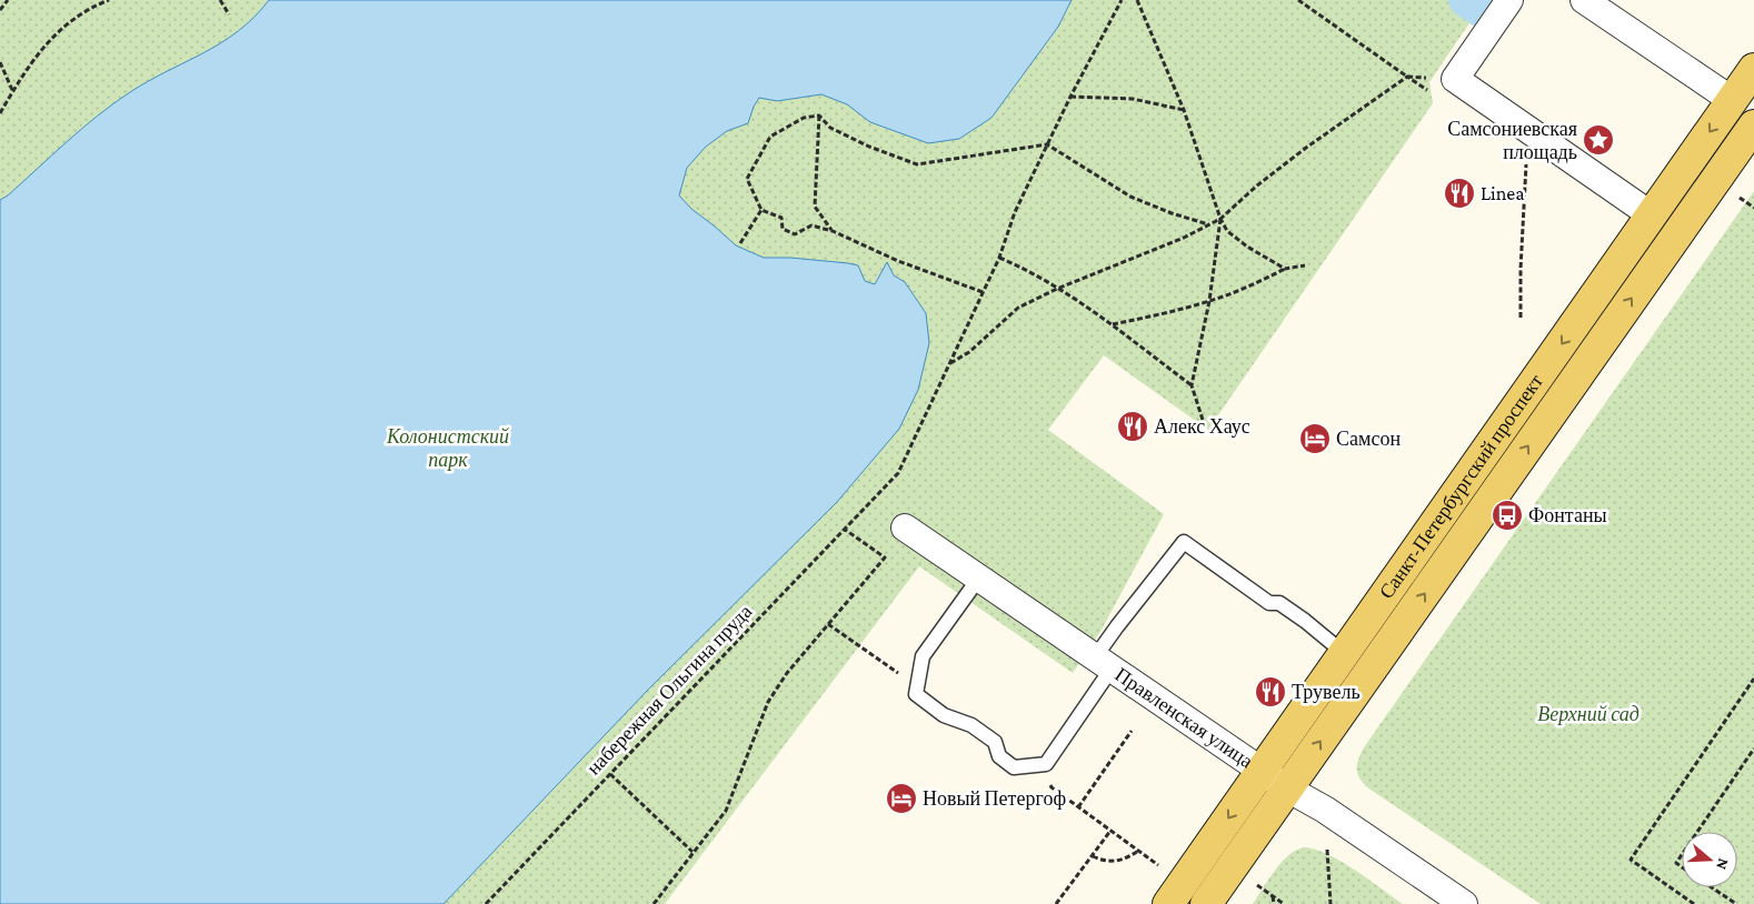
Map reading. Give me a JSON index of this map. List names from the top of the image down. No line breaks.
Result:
{"streets":{"main road":["Санкт-Петербургский проспект"],"street":["Правленская улица"],"path":["набережная Ольгина пруда"]},"crossings":[["Санкт-Петербургский проспект","Правленская улица"]],"parks":["Колонистский парк","Верхний сад"],"places":{"place":["Самсониевская площадь"],"restaurant":["Linea","Алекс Хаус","Трувель"],"hotel":["Самсон","Новый Петергоф"],"bus stop":["Фонтаны"]},"north":"right"}
